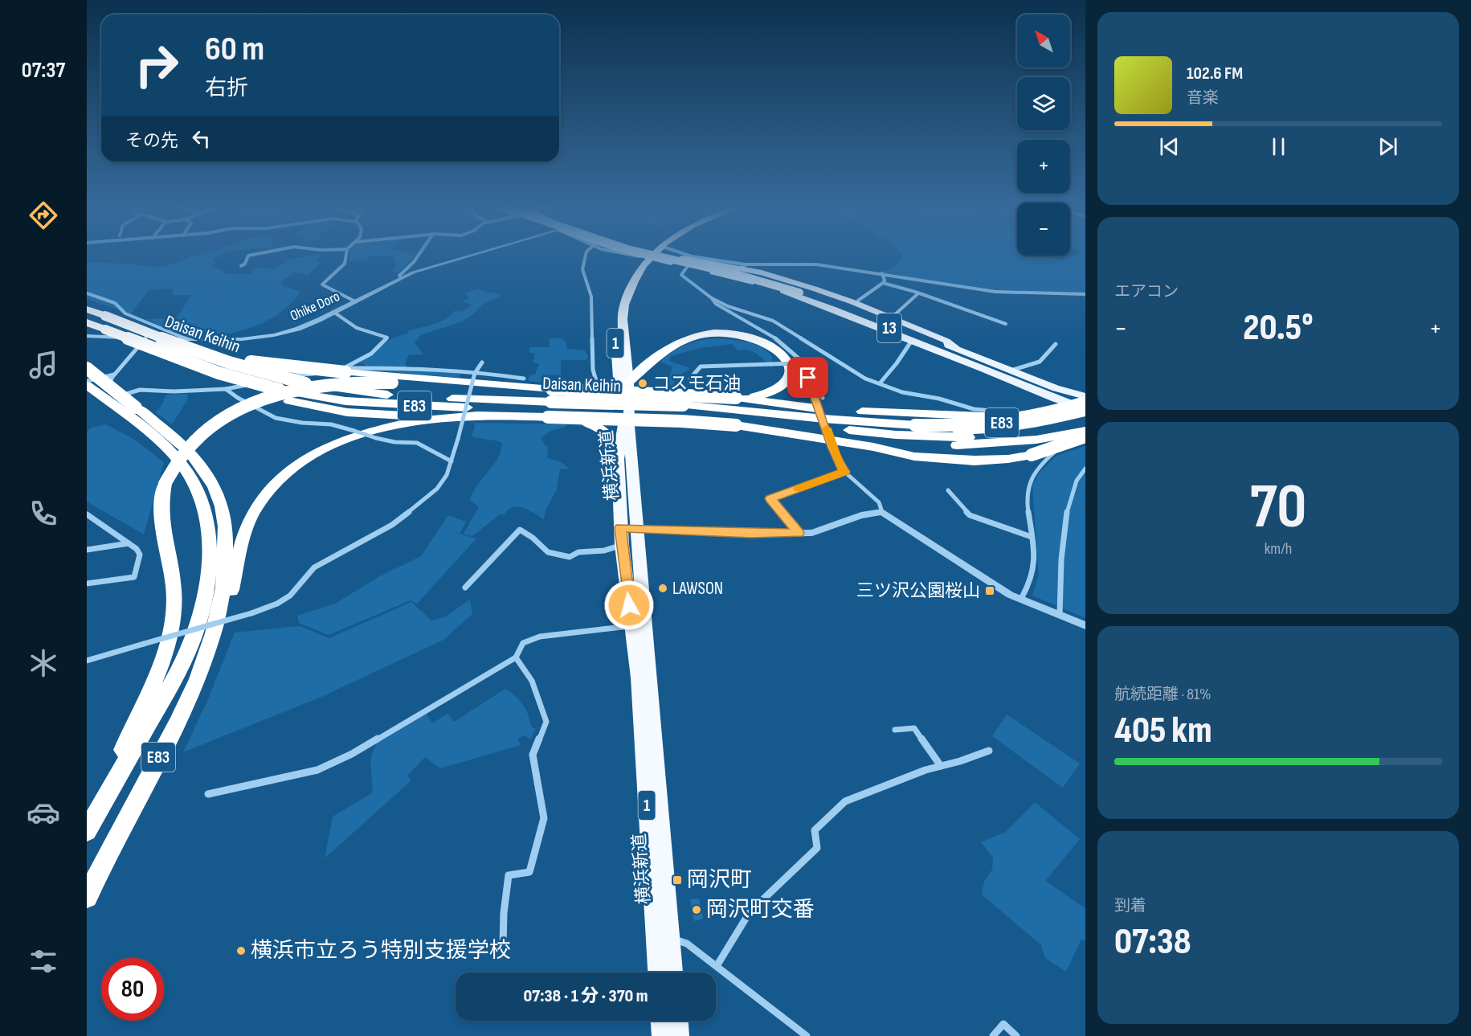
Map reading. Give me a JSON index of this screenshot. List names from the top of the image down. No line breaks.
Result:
{"streets":{"highway":["Daisan Keihin","1","E83","横浜新道"],"main road":["13"],"street":["Ohike Doro"]},"crossings":[["Ohike Doro","Daisan Keihin"]],"places":{"other":["コスモ石油","LAWSON","岡沢町交番","横浜市立ろう特別支援学校"],"transit":["三ツ沢公園桜山","岡沢町"]},"north":"top left","page":{"tabs":"07:37","map_buttons":["+","−"],"turn":["60 m","右折"],"song":["102.6 FM","音楽"],"then":"その先","tile":["エアコン",["70","km/h"],["航続距離 · 81%","405 km"],["到着","07:38"]],"heat":["−","20.5°","+"],"limit":"80","trip":"07:38 · 1 分 · 370 m"}}
